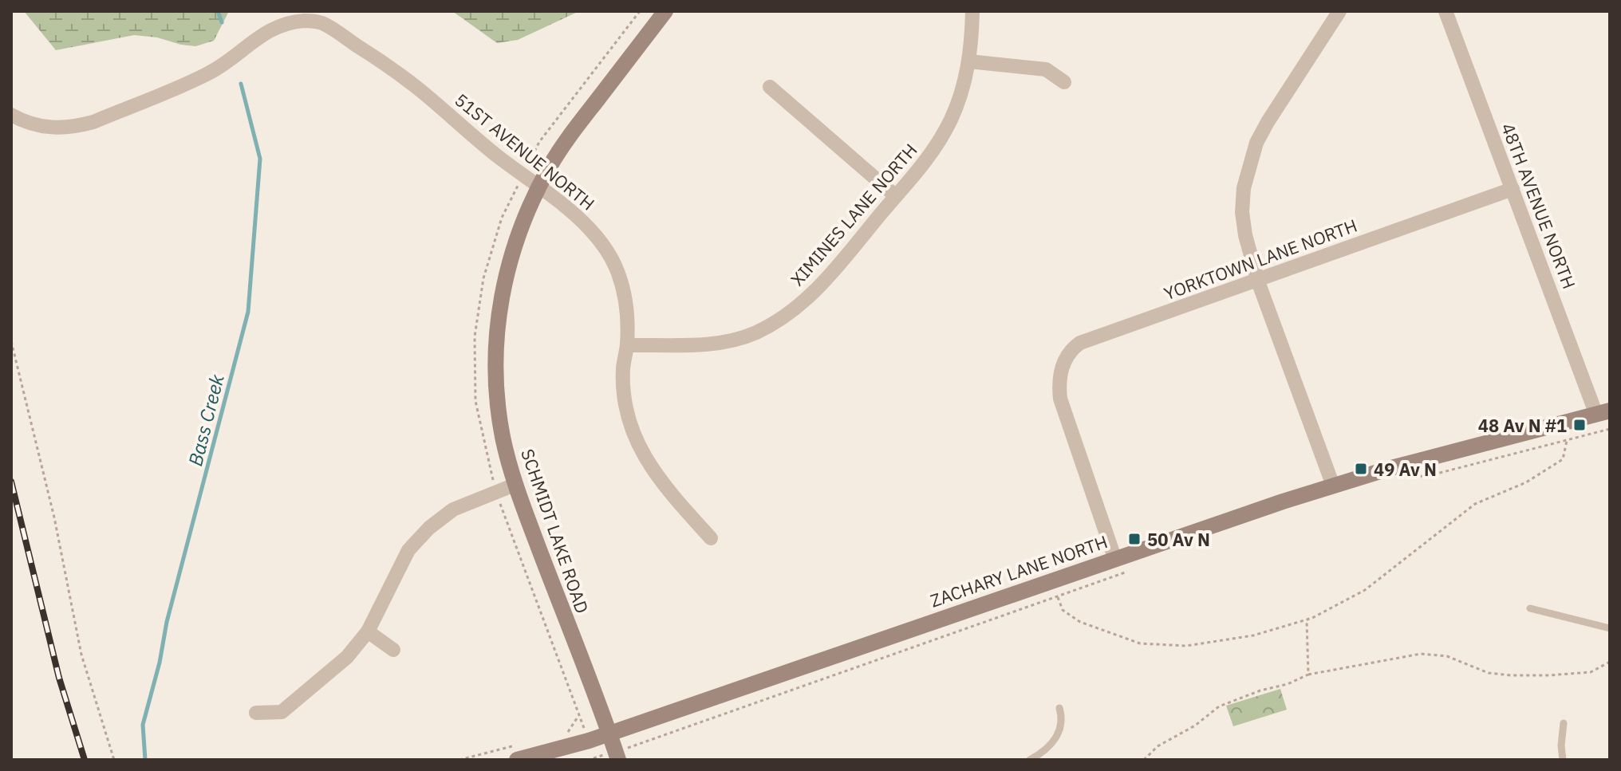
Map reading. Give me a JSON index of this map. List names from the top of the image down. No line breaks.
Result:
{"streets":{"street":["51ST AVENUE NORTH","48TH AVENUE NORTH","XIMINES LANE NORTH","YORKTOWN LANE NORTH","SCHMIDT LAKE ROAD","ZACHARY LANE NORTH"]},"crossings":[["51ST AVENUE NORTH","XIMINES LANE NORTH"],["51ST AVENUE NORTH","SCHMIDT LAKE ROAD"],["48TH AVENUE NORTH","YORKTOWN LANE NORTH"],["48TH AVENUE NORTH","ZACHARY LANE NORTH"],["YORKTOWN LANE NORTH","ZACHARY LANE NORTH"],["SCHMIDT LAKE ROAD","ZACHARY LANE NORTH"]],"water":["Bass Creek"],"places":{"transit":["48 Av N #1","49 Av N","50 Av N"]}}
